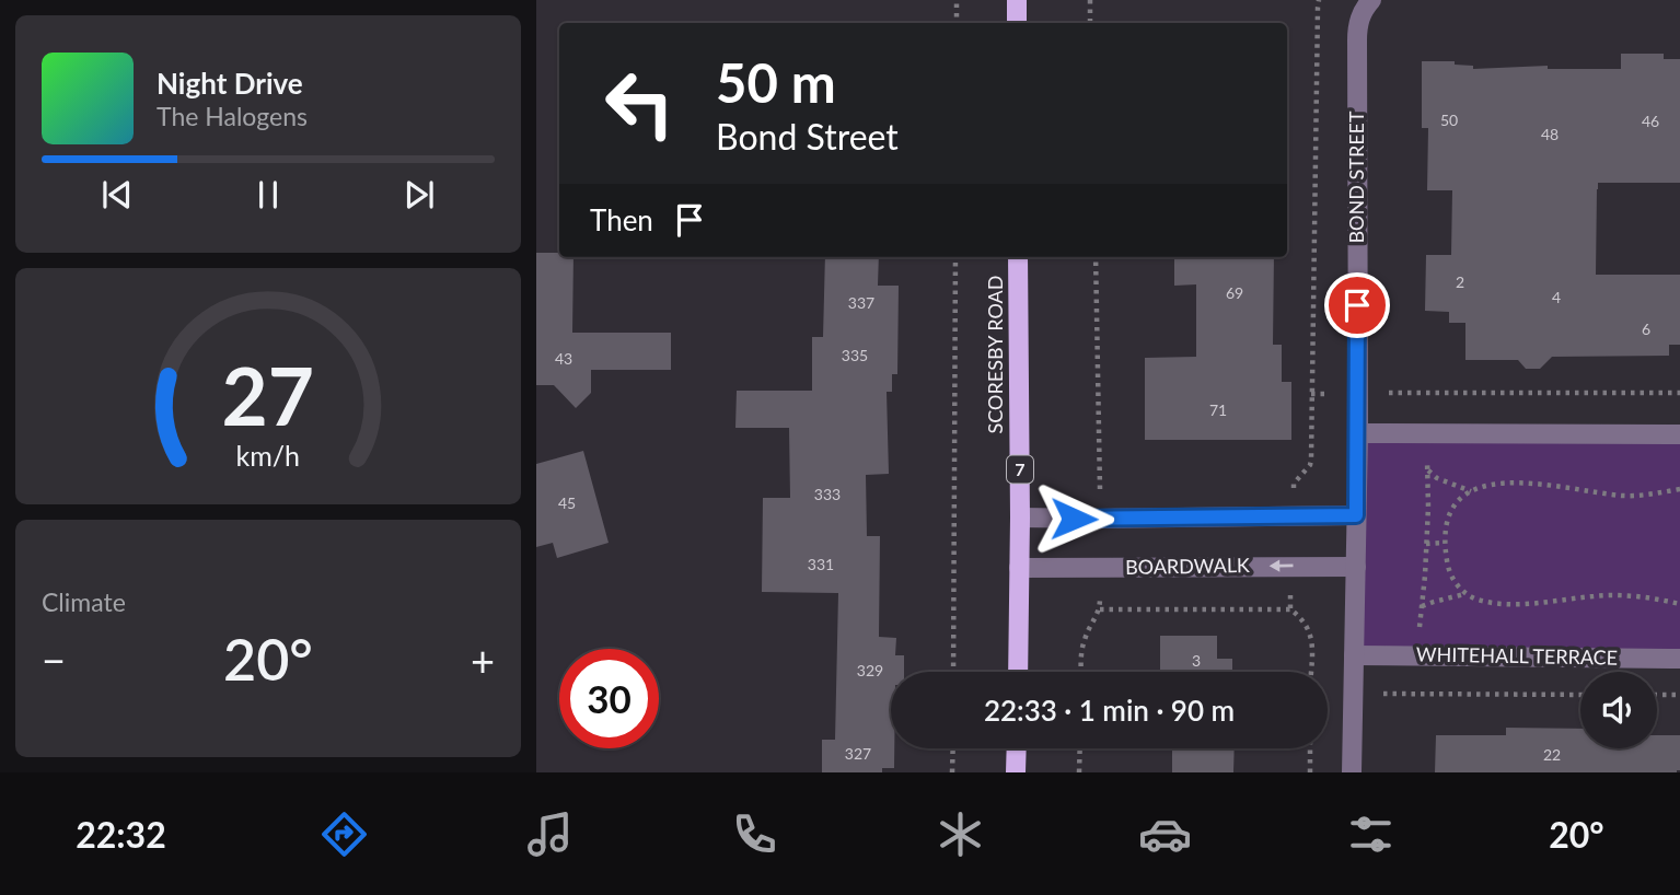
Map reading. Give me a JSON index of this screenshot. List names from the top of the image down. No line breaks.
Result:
{"streets":{"main road":["SCORESBY ROAD","7"],"street":["BOND STREET","BOARDWALK","WHITEHALL TERRACE"]},"crossings":[["BOND STREET","BOARDWALK"],["BOND STREET","WHITEHALL TERRACE"],["SCORESBY ROAD","BOARDWALK"]],"house_numbers":["50","46","48","2","69","4","337","6","335","43","71","333","45","331","3","329","327","22"],"page":{"turn":["50 m","Bond Street"],"song":["Night Drive","The Halogens"],"then":"Then","tile":"Climate","heat":["−","20°","+"],"limit":"30","trip":"22:33 · 1 min · 90 m","tabs":["22:32","20°"],"gauge":["27","km/h"]}}
